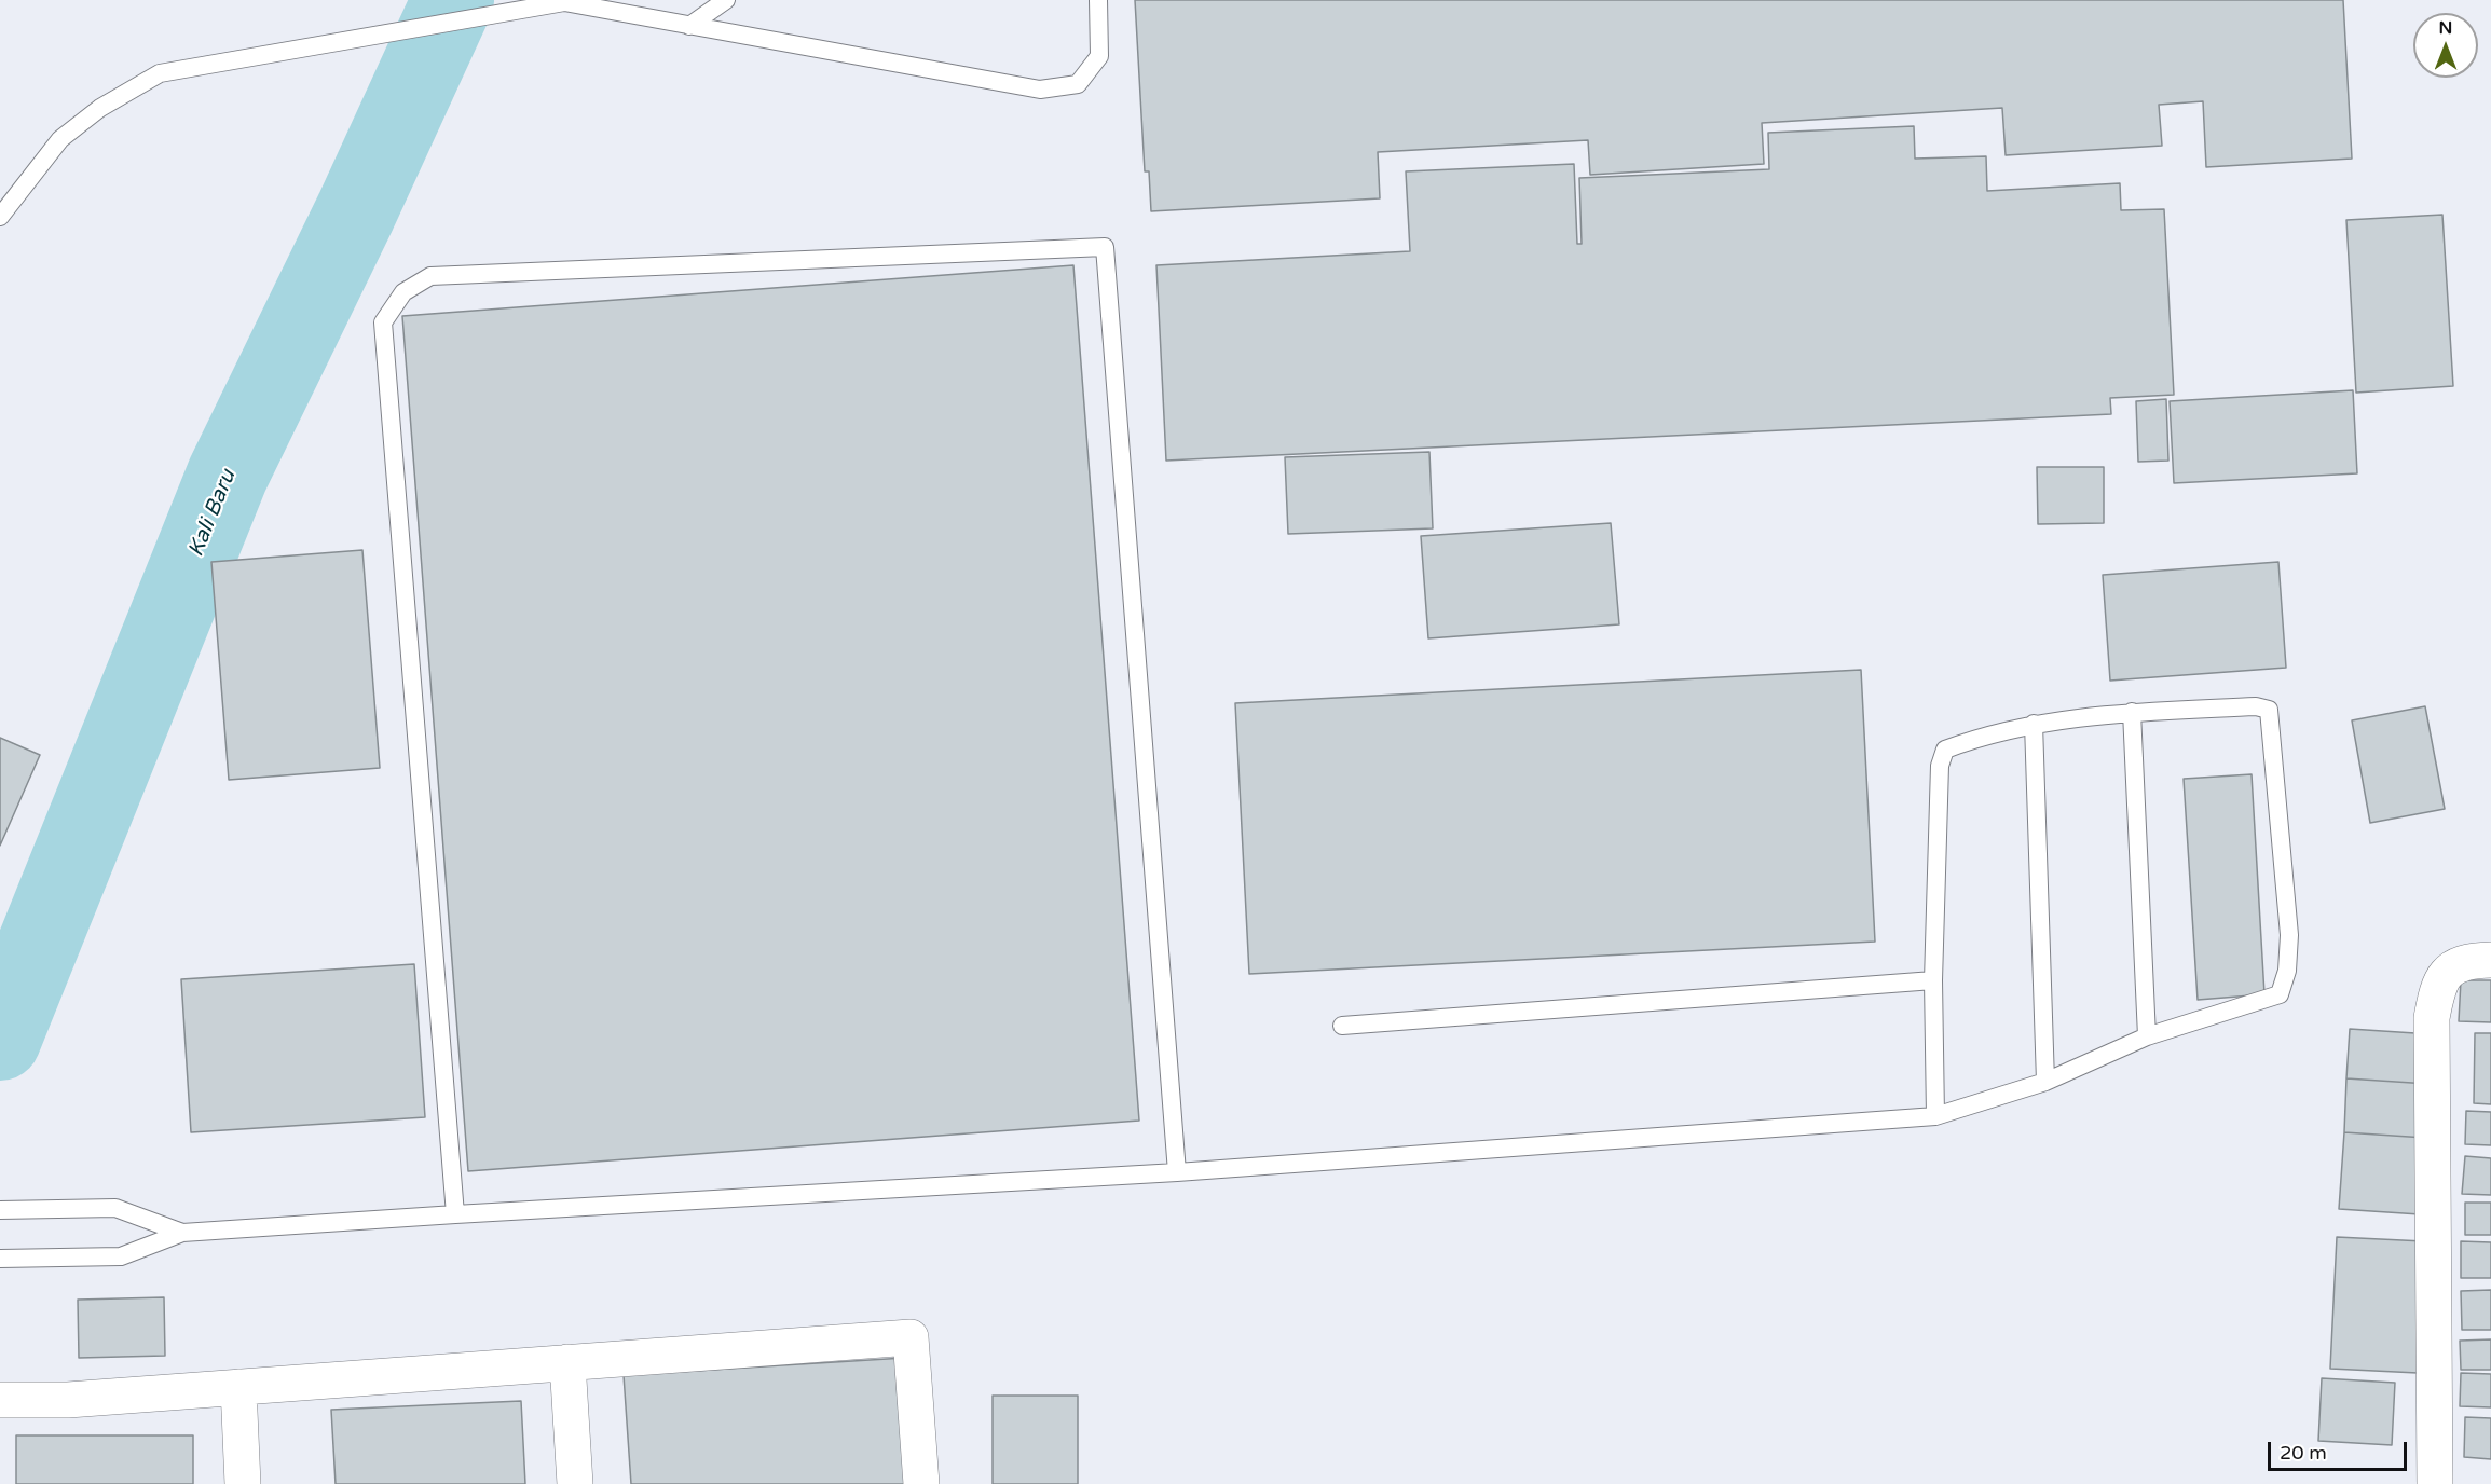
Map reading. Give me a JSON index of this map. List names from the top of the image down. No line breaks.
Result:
{"water":["Kali Baru"],"scale_bar":"20 m","north":"top"}
